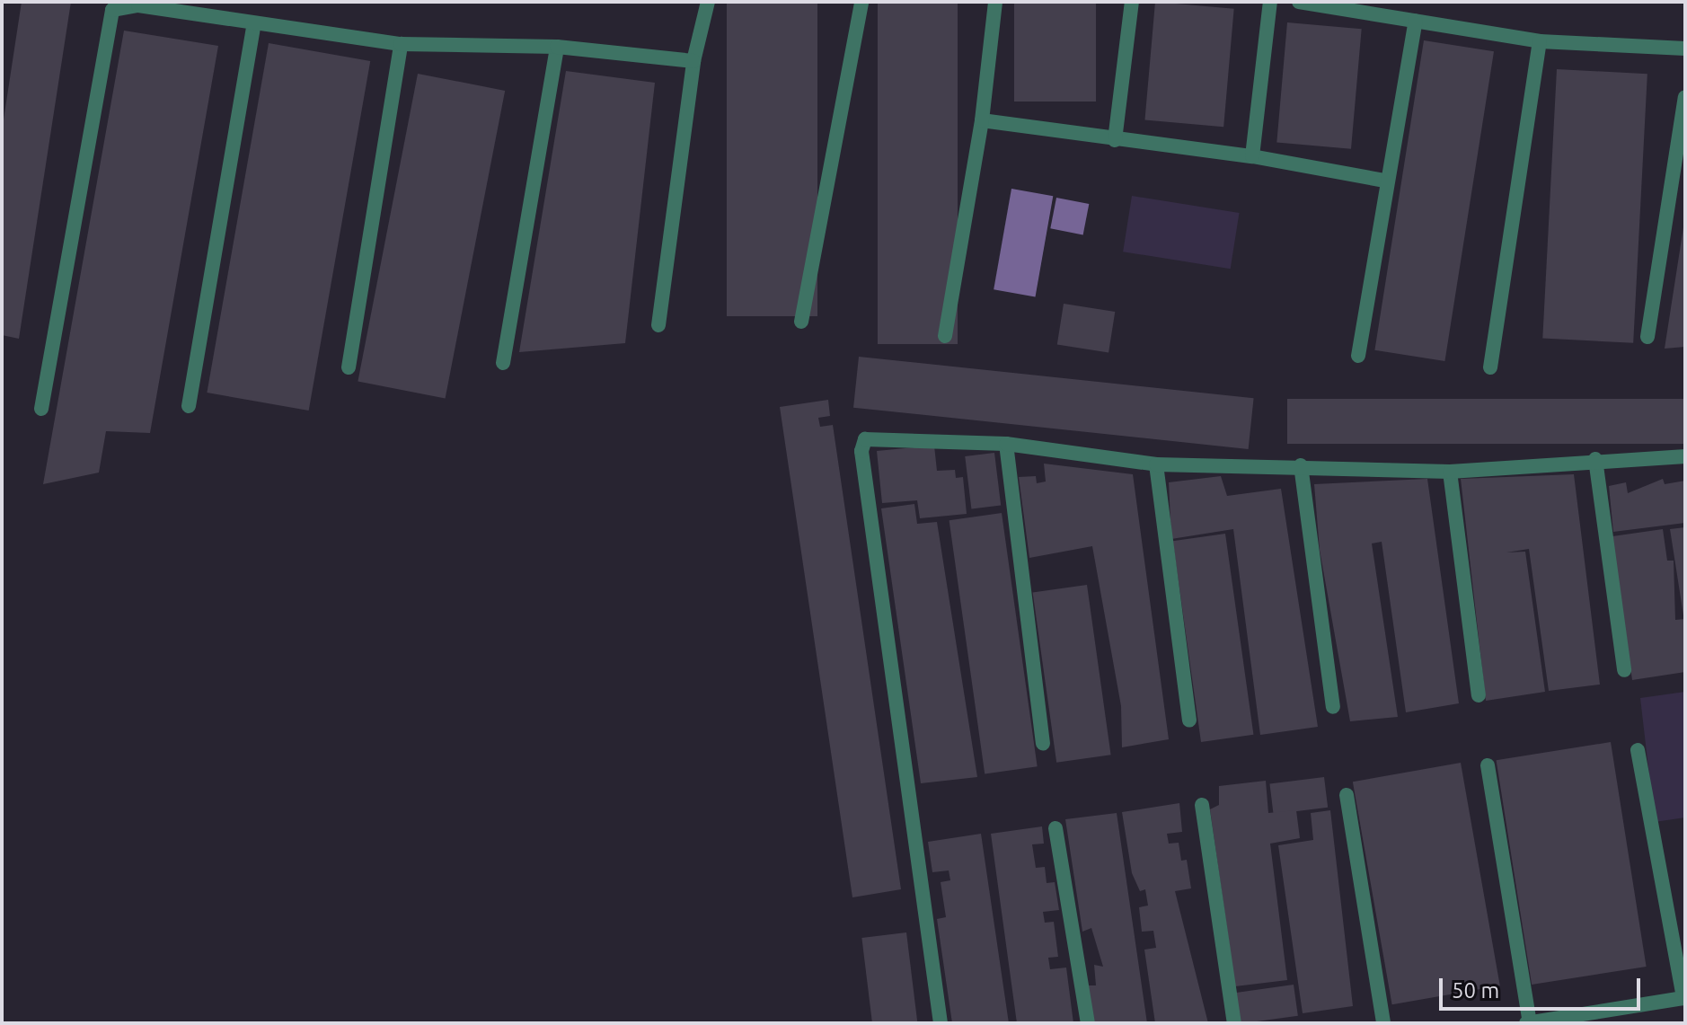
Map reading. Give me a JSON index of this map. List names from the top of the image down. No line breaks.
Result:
{"scale_bar":"50 m"}
